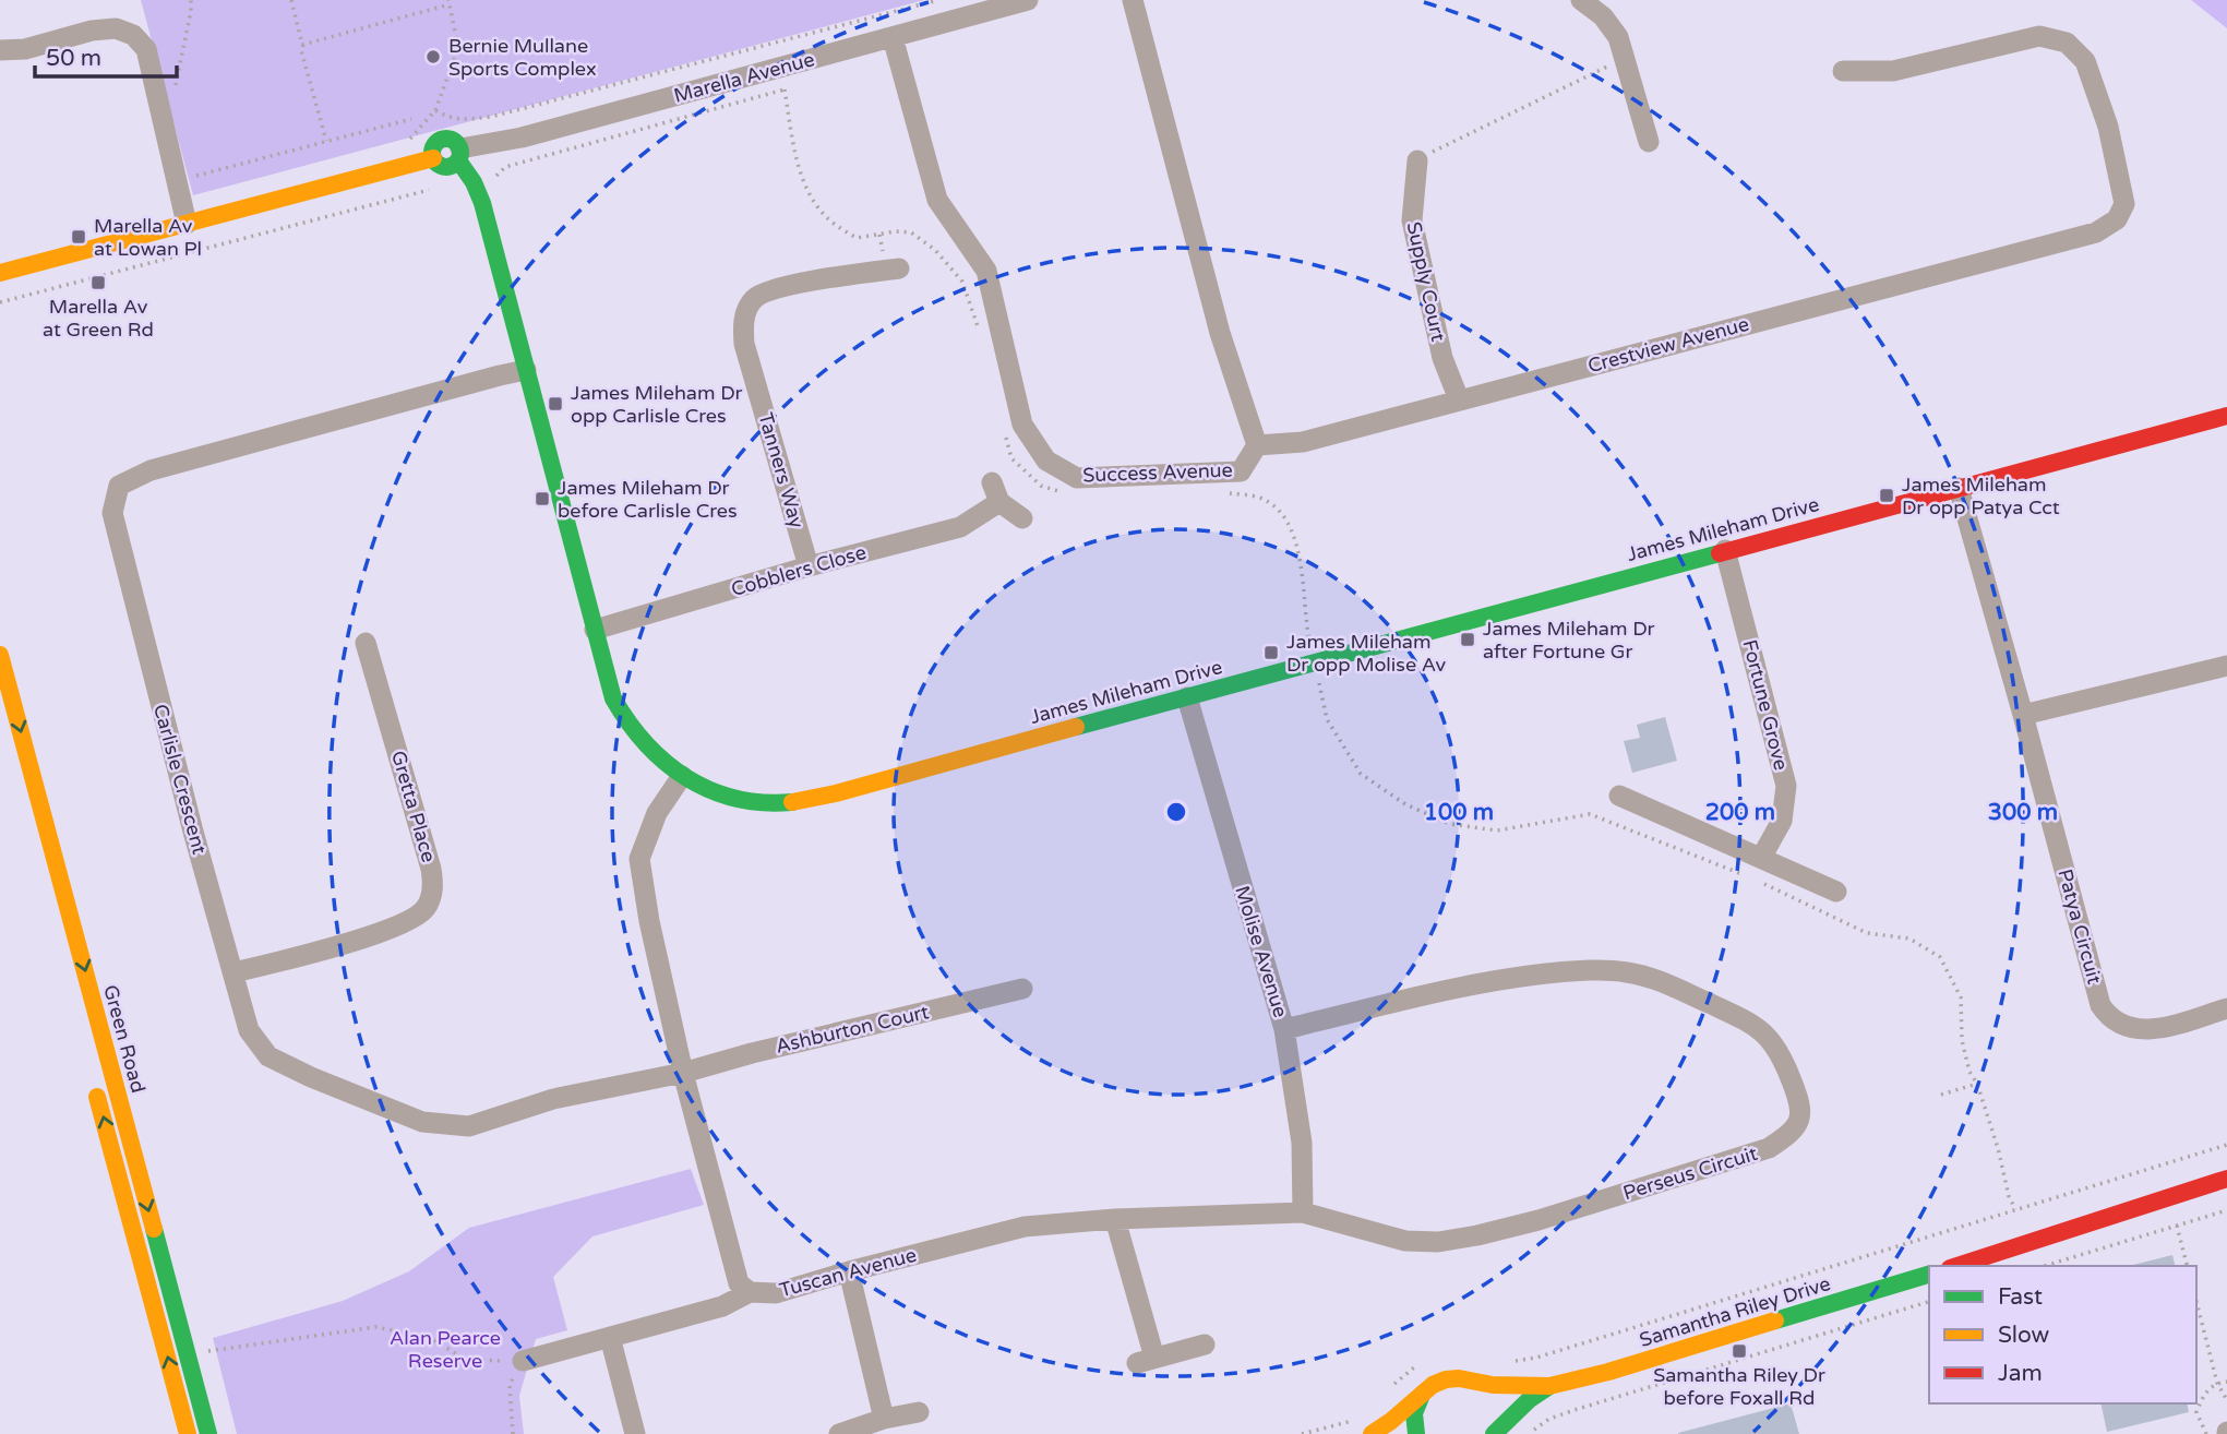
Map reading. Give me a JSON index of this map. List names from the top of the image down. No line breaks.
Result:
{"streets":{"street":["Marella Avenue","Supply Court","Crestview Avenue","Tanners Way","Success Avenue","James Mileham Drive","Cobblers Close","Fortune Grove","Carlisle Crescent","Gretta Place","Patya Circuit","Molise Avenue","Ashburton Court","Green Road","Perseus Circuit","Tuscan Avenue","Samantha Riley Drive"]},"crossings":[["Marella Avenue","Success Avenue"],["Marella Avenue","James Mileham Drive"],["Supply Court","Crestview Avenue"],["Crestview Avenue","Success Avenue"],["Tanners Way","Cobblers Close"],["James Mileham Drive","Cobblers Close"],["James Mileham Drive","Fortune Grove"],["James Mileham Drive","Carlisle Crescent"],["James Mileham Drive","Patya Circuit"],["James Mileham Drive","Molise Avenue"],["Carlisle Crescent","Gretta Place"],["Carlisle Crescent","Ashburton Court"],["Molise Avenue","Perseus Circuit"],["Molise Avenue","Tuscan Avenue"],["Perseus Circuit","Tuscan Avenue"]],"parks":["Alan Pearce Reserve"],"places":{"other":["Bernie Mullane Sports Complex"],"transit":["Marella Av at Lowan Pl","Marella Av at Green Rd","James Mileham Dr opp Carlisle Cres","James Mileham Dr opp Patya Cct","James Mileham Dr before Carlisle Cres","James Mileham Dr after Fortune Gr","James Mileham Dr opp Molise Av","Samantha Riley Dr before Foxall Rd"]},"legend":["Fast","Slow","Jam"],"scale_bar":"50 m","rings":["100 m","200 m","300 m"]}
